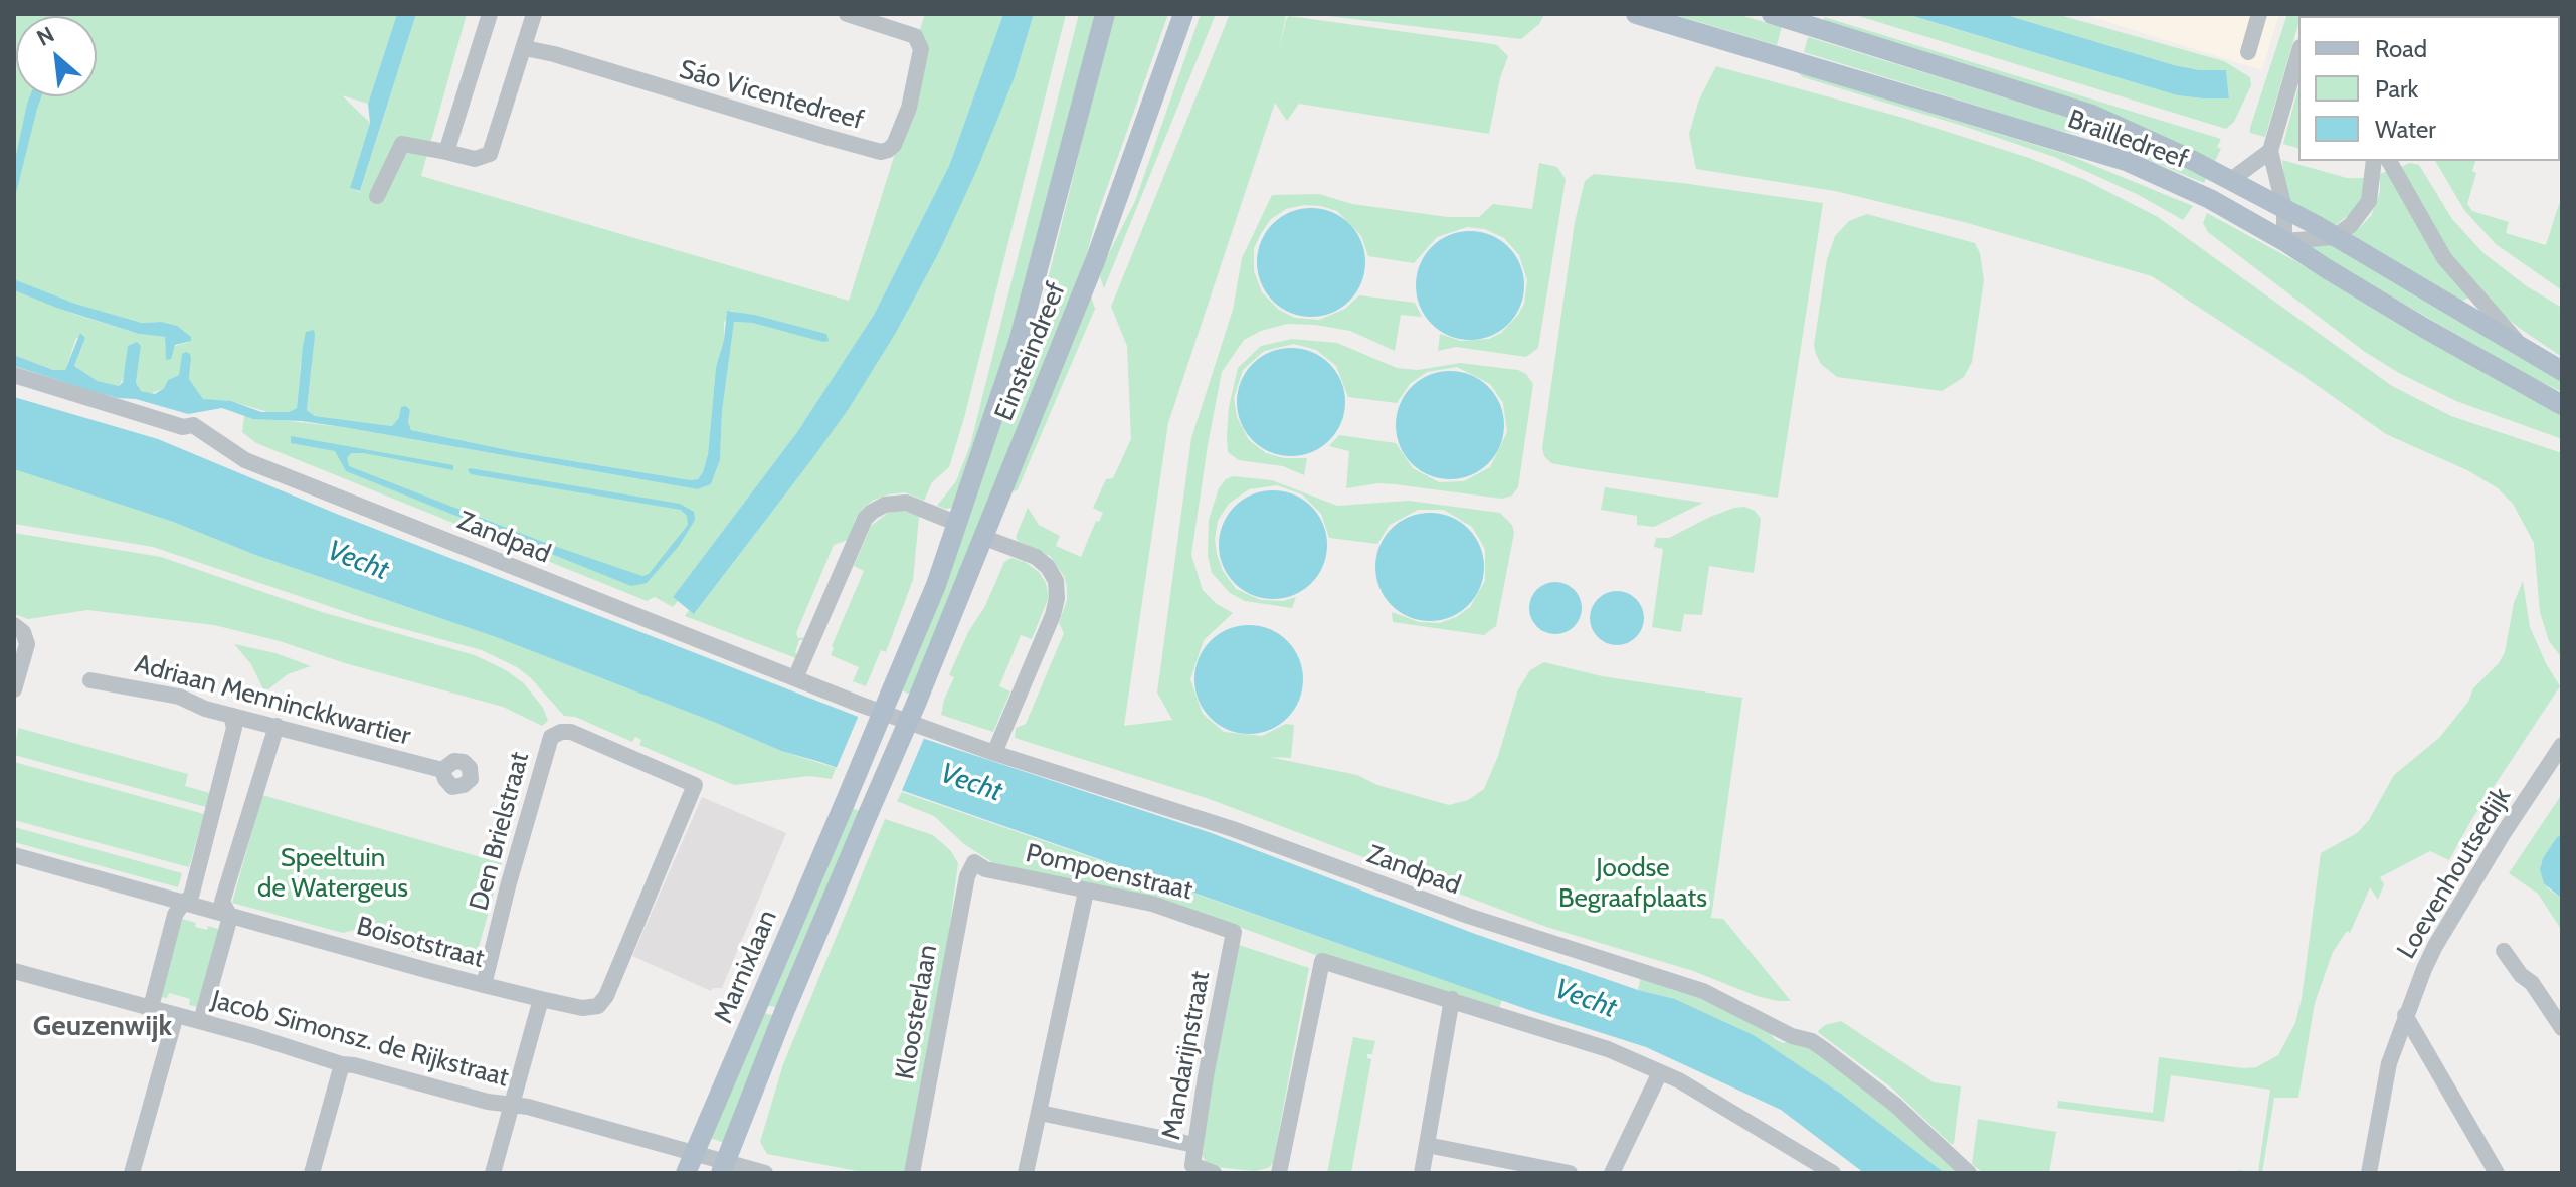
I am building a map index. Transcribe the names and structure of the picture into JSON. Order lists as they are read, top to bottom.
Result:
{
  "streets": {
    "main road": ["Brailledreef", "Einsteindreef", "Marnixlaan"],
    "street": [
      "Sáo Vicentedreef",
      "Zandpad",
      "Adriaan Menninckkwartier",
      "Den Brielstraat",
      "Pompoenstraat",
      "Loevenhoutsedijk",
      "Boisotstraat",
      "Kloosterlaan",
      "Jacob Simonsz. de Rijkstraat",
      "Mandarijnstraat"
    ]
  },
  "crossings": [
    ["Einsteindreef", "Marnixlaan"],
    ["Den Brielstraat", "Boisotstraat"],
    ["Pompoenstraat", "Kloosterlaan"],
    ["Pompoenstraat", "Mandarijnstraat"],
    ["Marnixlaan", "Jacob Simonsz. de Rijkstraat"]
  ],
  "districts": ["Geuzenwijk"],
  "water": ["Vecht"],
  "parks": ["Speeltuin de Watergeus", "Joodse Begraafplaats"],
  "legend": ["Road", "Park", "Water"],
  "north": "top left"
}
